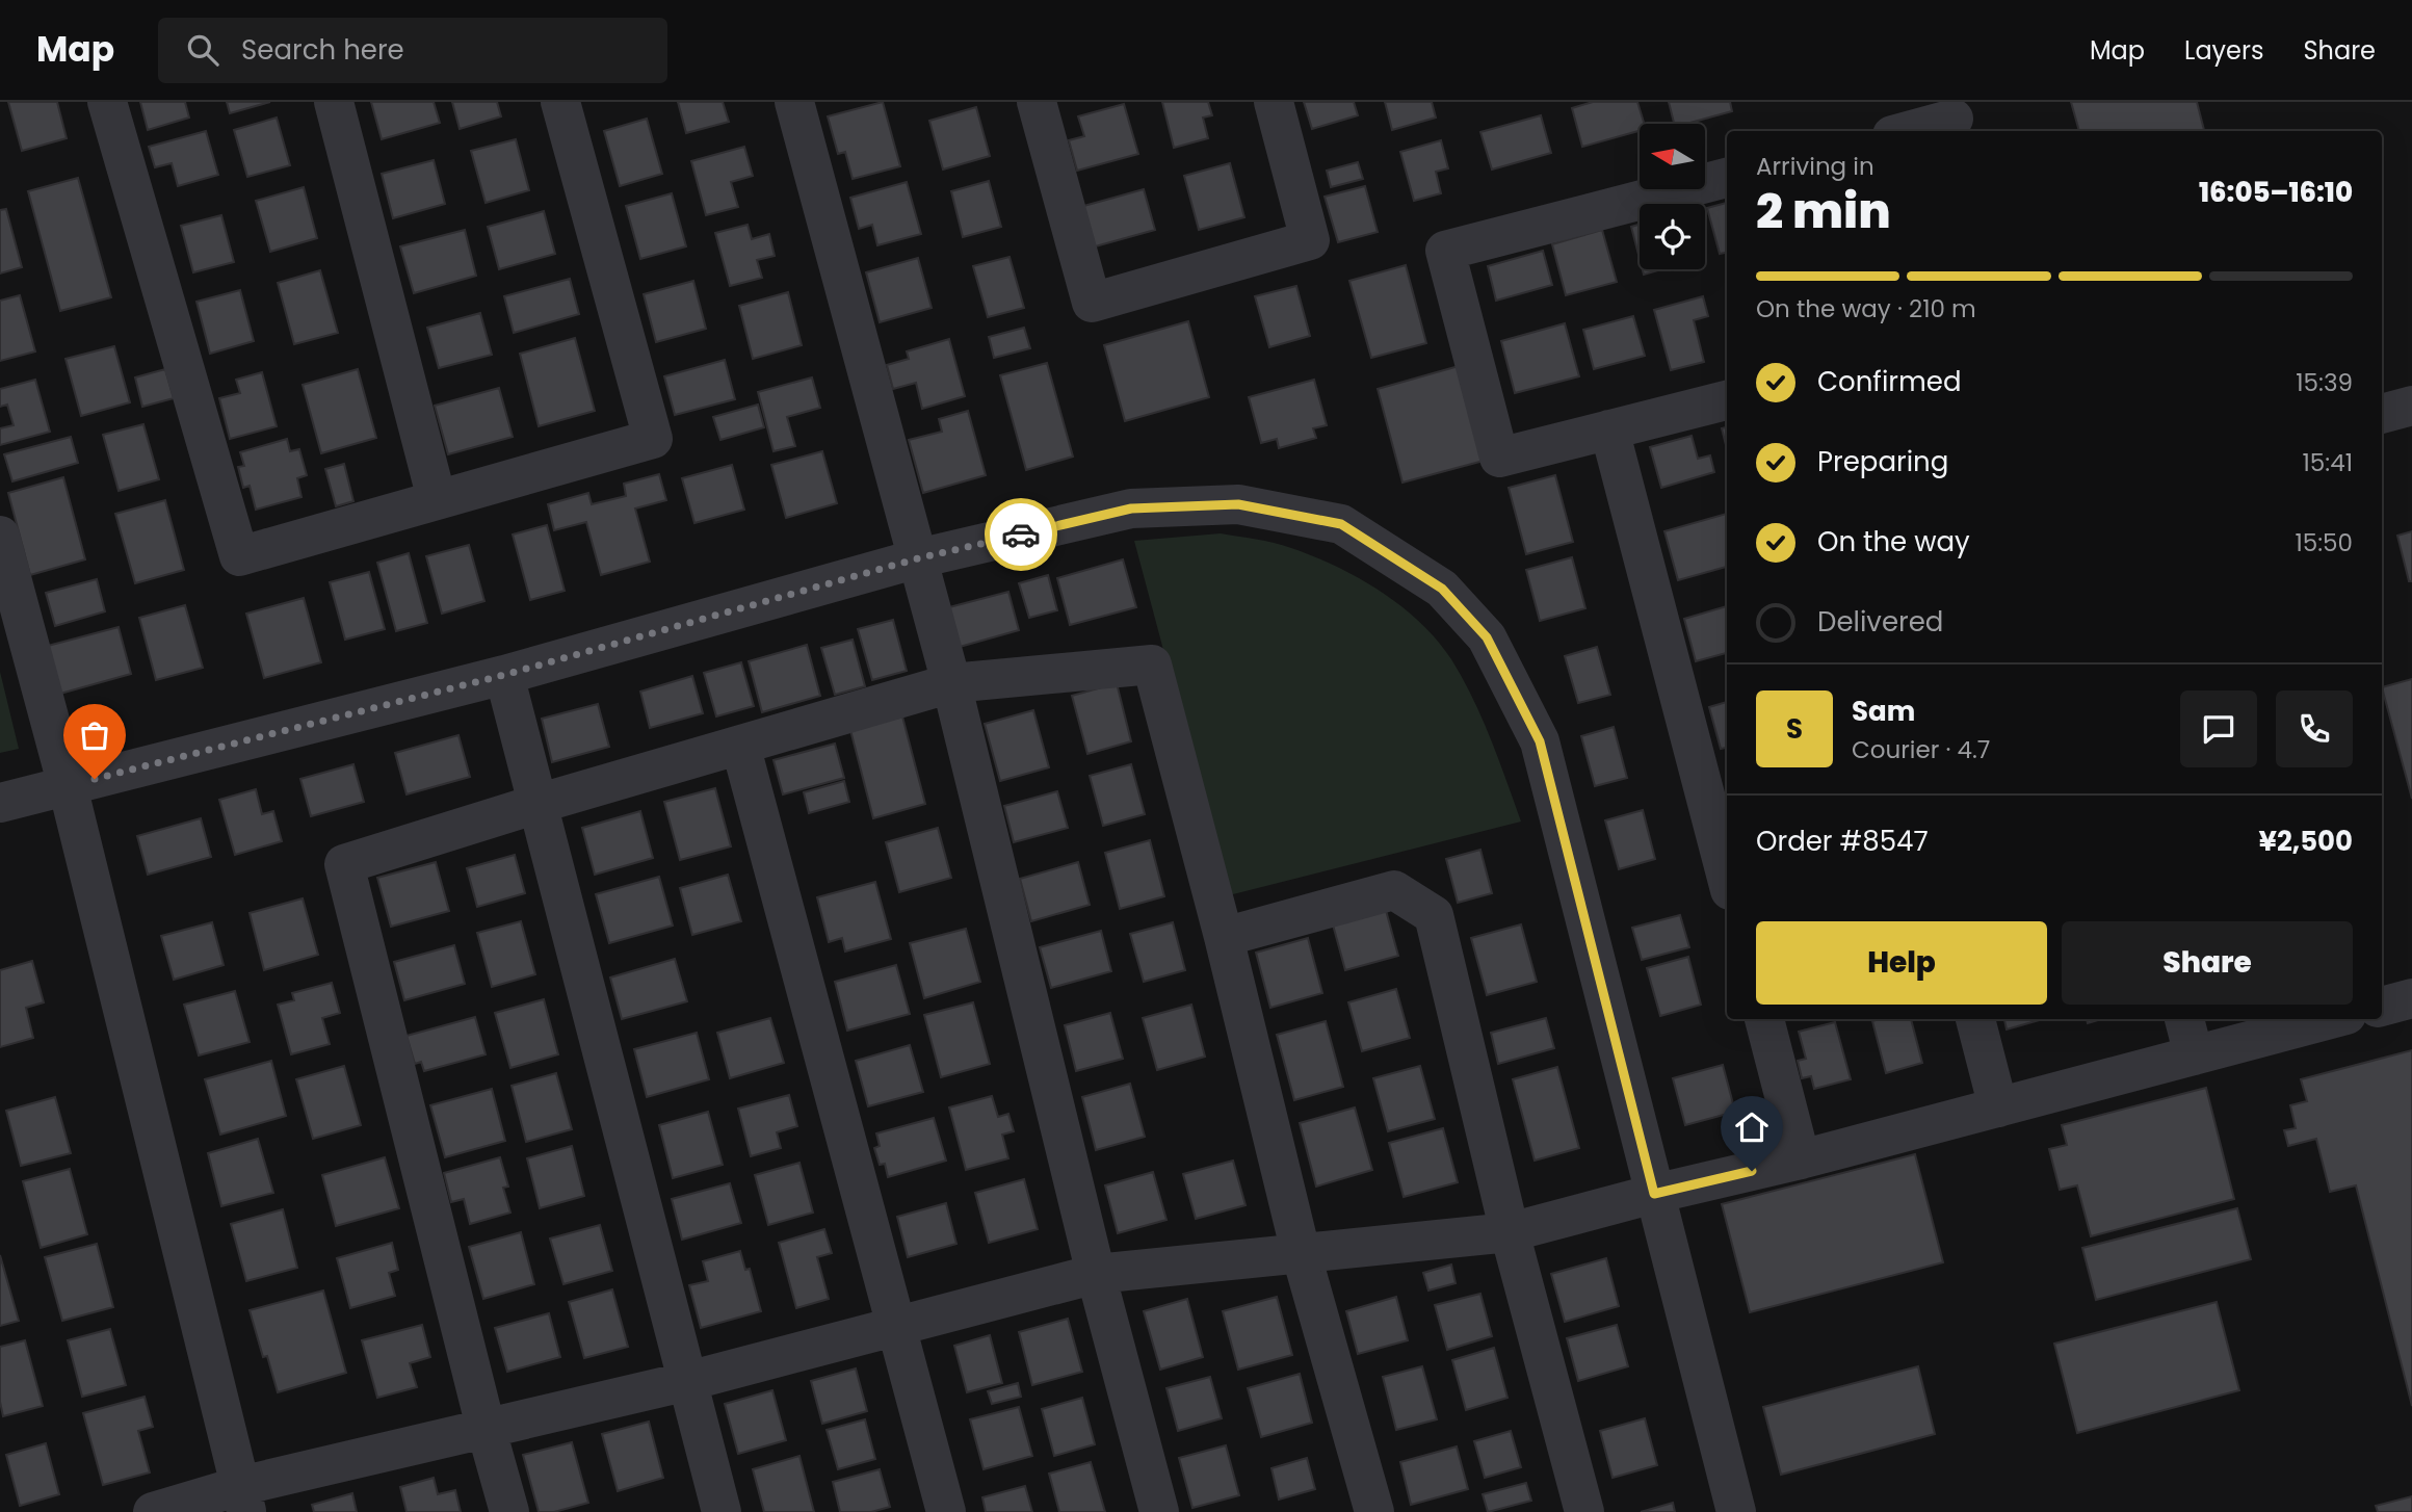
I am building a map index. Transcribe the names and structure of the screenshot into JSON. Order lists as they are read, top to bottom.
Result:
{
  "north": "left",
  "page": {
    "header": "Map",
    "search": "Search here",
    "nav": ["Map", "Layers", "Share"],
    "heading": ["2 min", "Arriving in", "16:05–16:10"],
    "panel": [
      "Sam",
      "Courier · 4.7",
      "Order #8547",
      "¥2,500"
    ],
    "bar": "On the way · 210 m",
    "list": [
      ["Confirmed", "15:39"],
      ["Preparing", "15:41"],
      ["On the way", "15:50"],
      "Delivered"
    ],
    "round": "S",
    "buttons": ["Help", "Share"]
  }
}
